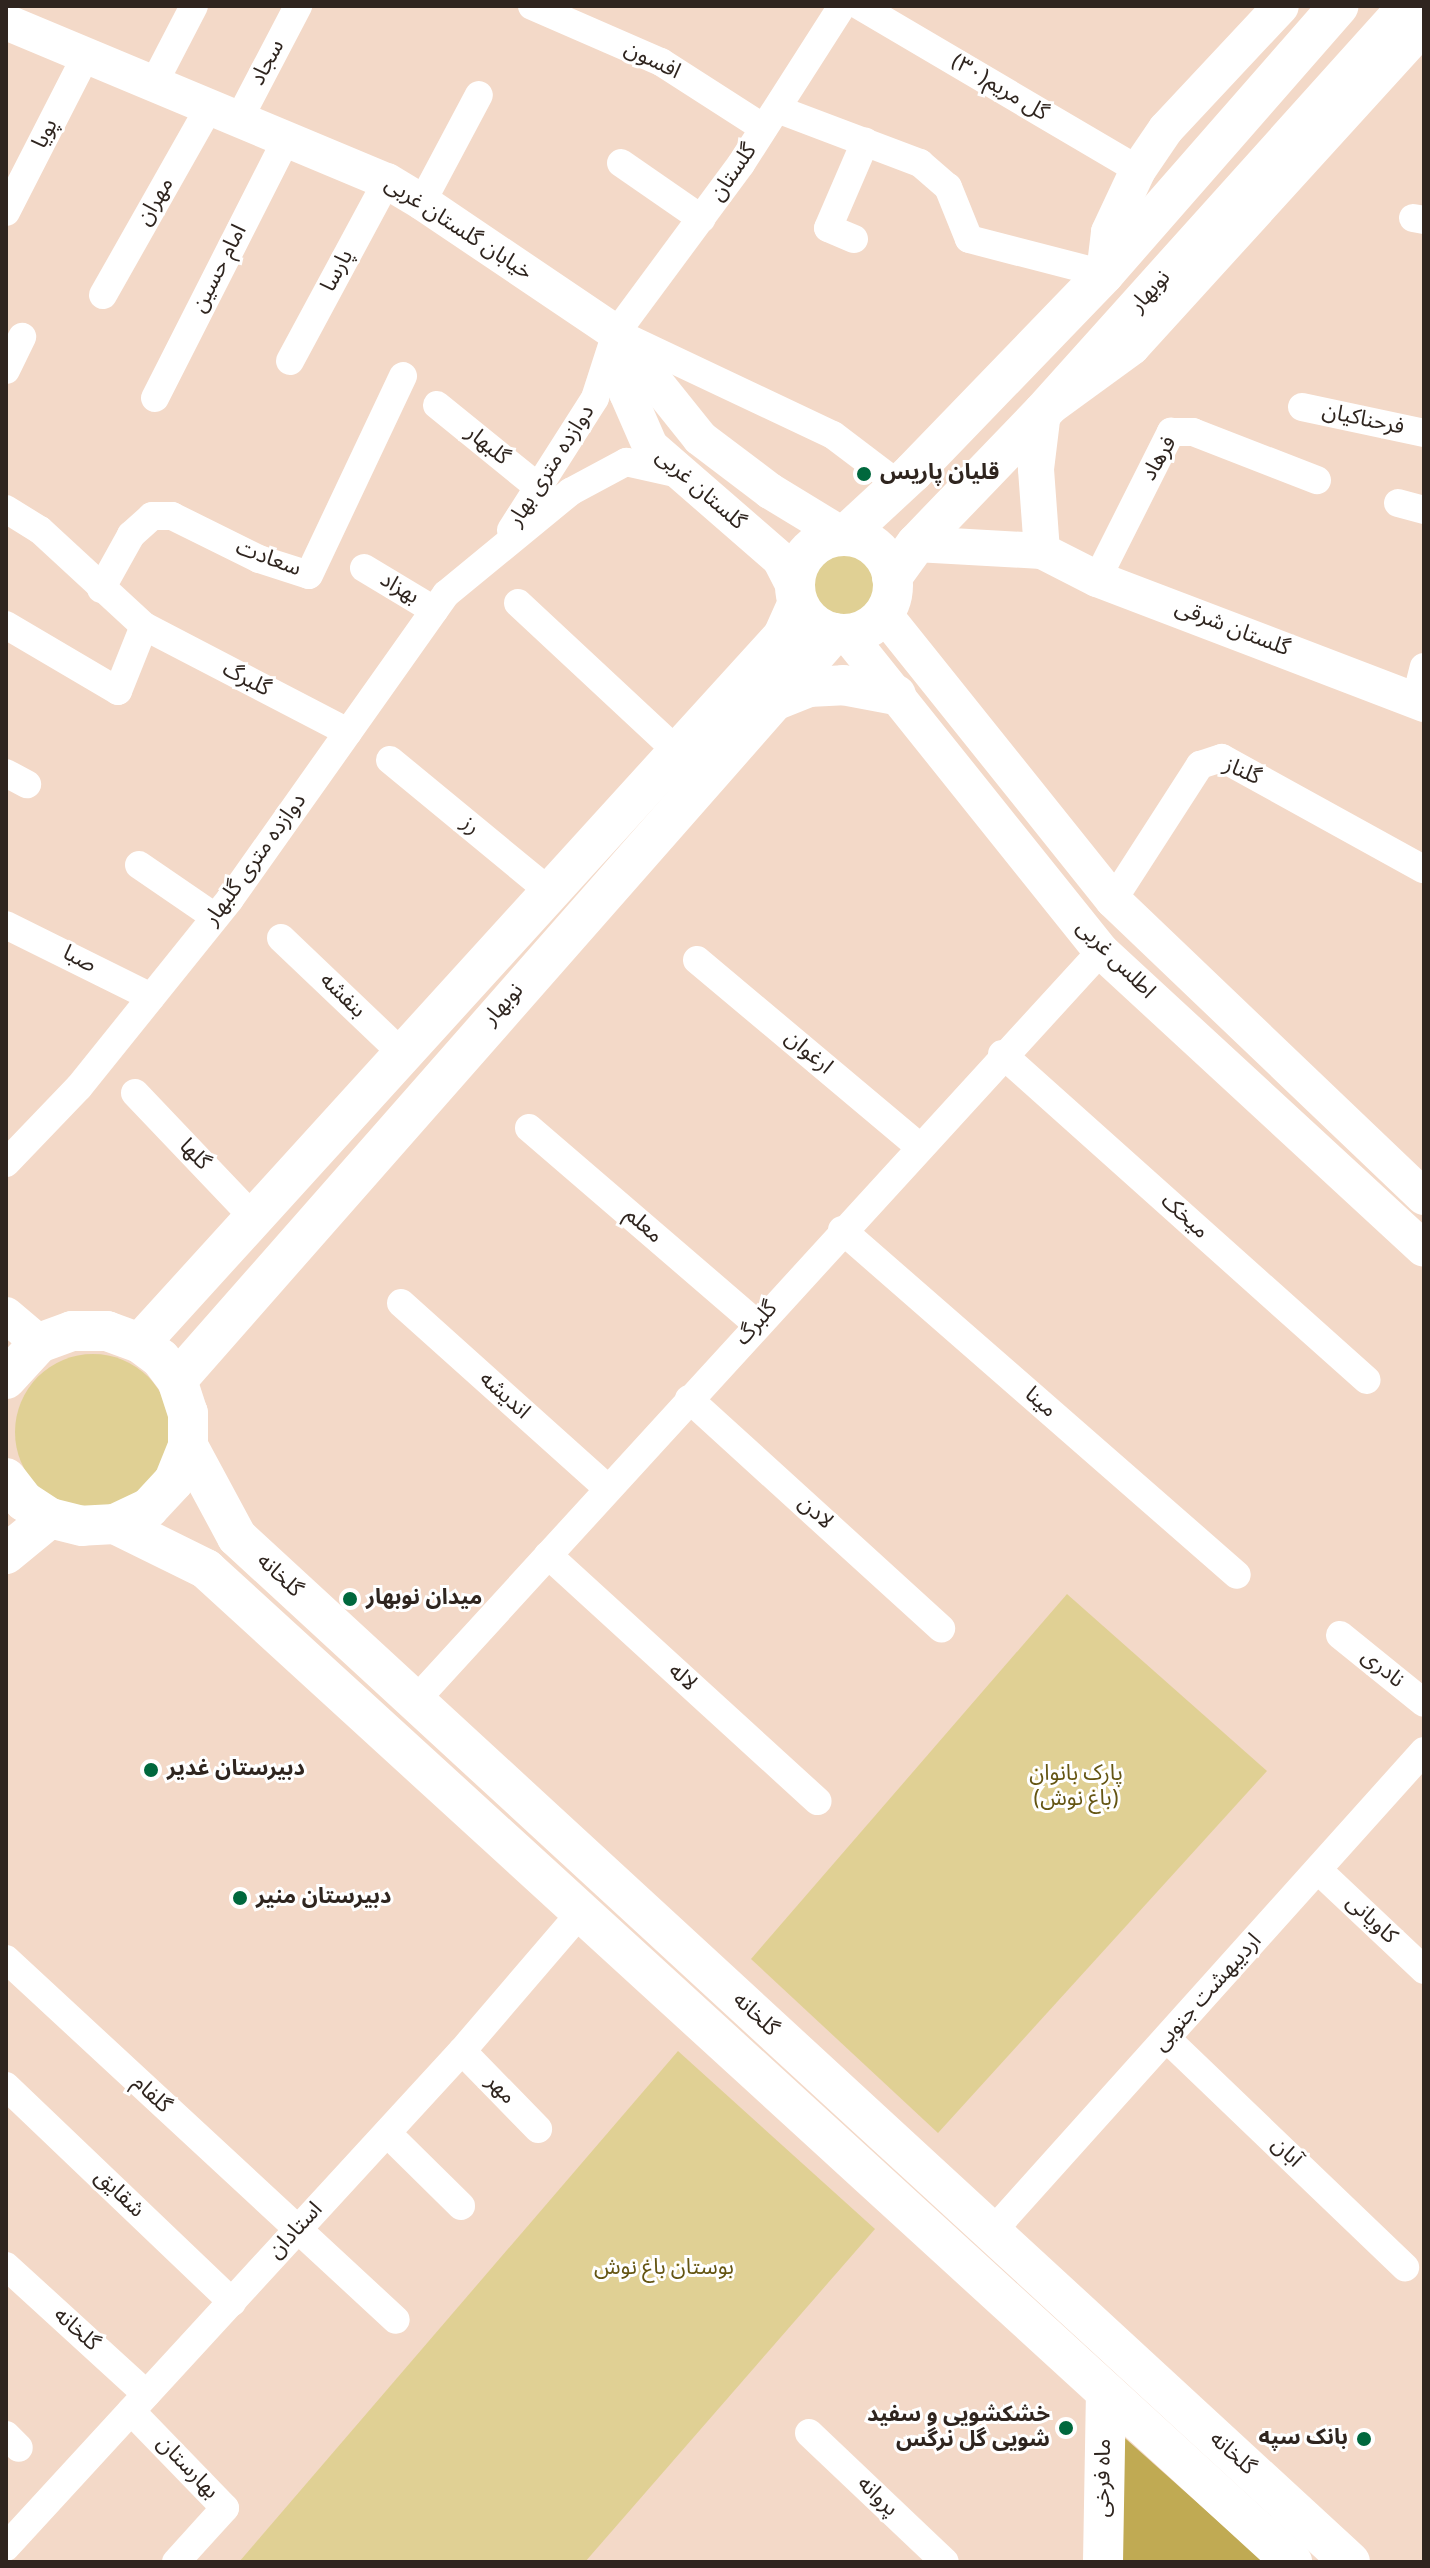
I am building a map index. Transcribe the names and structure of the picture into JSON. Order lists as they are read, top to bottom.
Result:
{
  "streets": {
    "main road": ["نوبهار", "گلخانه", "ماه فرخی"],
    "street": [
      "افسون",
      "سجاد",
      "گل مریم(۳۰)",
      "پویا",
      "گلستان",
      "مهران",
      "خیابان گلستان غربی",
      "امام حسین",
      "پارسا",
      "فرحناکیان",
      "گلبهار",
      "فرهاد",
      "دوازده متری بهار",
      "گلستان غربی",
      "سعادت",
      "بهزاد",
      "گلستان شرقی",
      "گلبرگ",
      "گلناز",
      "رز",
      "دوازده متری گلبهار",
      "صبا",
      "اطلس غربی",
      "بنفشه",
      "ارغوان",
      "گلها",
      "میخک",
      "معلم",
      "اندیشه",
      "مینا",
      "لادن",
      "نادری",
      "لاله",
      "کاویانی",
      "اردیبهشت جنوبی",
      "مهر",
      "گلفام",
      "آبان",
      "شقایق",
      "استادان",
      "بهارستان",
      "پروانه"
    ]
  },
  "crossings": [
    ["افسون", "گلستان"],
    ["سجاد", "مهران"],
    ["سجاد", "خیابان گلستان غربی"],
    ["پویا", "خیابان گلستان غربی"],
    ["گلستان", "خیابان گلستان غربی"],
    ["گلستان", "دوازده متری بهار"],
    ["گلستان", "گلستان غربی"],
    ["مهران", "خیابان گلستان غربی"],
    ["خیابان گلستان غربی", "امام حسین"],
    ["خیابان گلستان غربی", "پارسا"],
    ["خیابان گلستان غربی", "نوبهار"],
    ["خیابان گلستان غربی", "دوازده متری بهار"],
    ["خیابان گلستان غربی", "گلستان غربی"],
    ["خیابان گلستان غربی", "اطلس غربی"],
    ["نوبهار", "گلستان غربی"],
    ["نوبهار", "گلستان شرقی"],
    ["نوبهار", "رز"],
    ["نوبهار", "اطلس غربی"],
    ["نوبهار", "بنفشه"],
    ["نوبهار", "گلها"],
    ["گلبهار", "دوازده متری بهار"],
    ["فرهاد", "گلستان شرقی"],
    ["دوازده متری بهار", "گلستان غربی"],
    ["دوازده متری بهار", "دوازده متری گلبهار"],
    ["گلستان غربی", "دوازده متری گلبهار"],
    ["گلستان غربی", "اطلس غربی"],
    ["سعادت", "گلبرگ"],
    ["بهزاد", "دوازده متری گلبهار"],
    ["گلبرگ", "دوازده متری گلبهار"],
    ["گلبرگ", "اطلس غربی"],
    ["گلبرگ", "ارغوان"],
    ["گلبرگ", "میخک"],
    ["گلبرگ", "معلم"],
    ["گلبرگ", "اندیشه"],
    ["گلبرگ", "مینا"],
    ["گلبرگ", "لادن"],
    ["گلبرگ", "گلخانه"],
    ["گلبرگ", "لاله"],
    ["گلناز", "اطلس غربی"],
    ["دوازده متری گلبهار", "صبا"],
    ["گلخانه", "اردیبهشت جنوبی"],
    ["گلخانه", "استادان"],
    ["گلخانه", "بهارستان"],
    ["گلخانه", "ماه فرخی"],
    ["کاویانی", "اردیبهشت جنوبی"],
    ["اردیبهشت جنوبی", "آبان"],
    ["مهر", "استادان"],
    ["گلفام", "استادان"],
    ["شقایق", "استادان"],
    ["استادان", "بهارستان"]
  ],
  "parks": ["پارک بانوان (باغ نوش)", "بوستان باغ نوش"],
  "places": [
    "قلیان پاریس",
    "میدان نوبهار",
    "دبیرستان غدیر",
    "دبیرستان منیر",
    "خشکشویی و سفید شویی گل نرگس",
    "بانک سپه"
  ]
}
